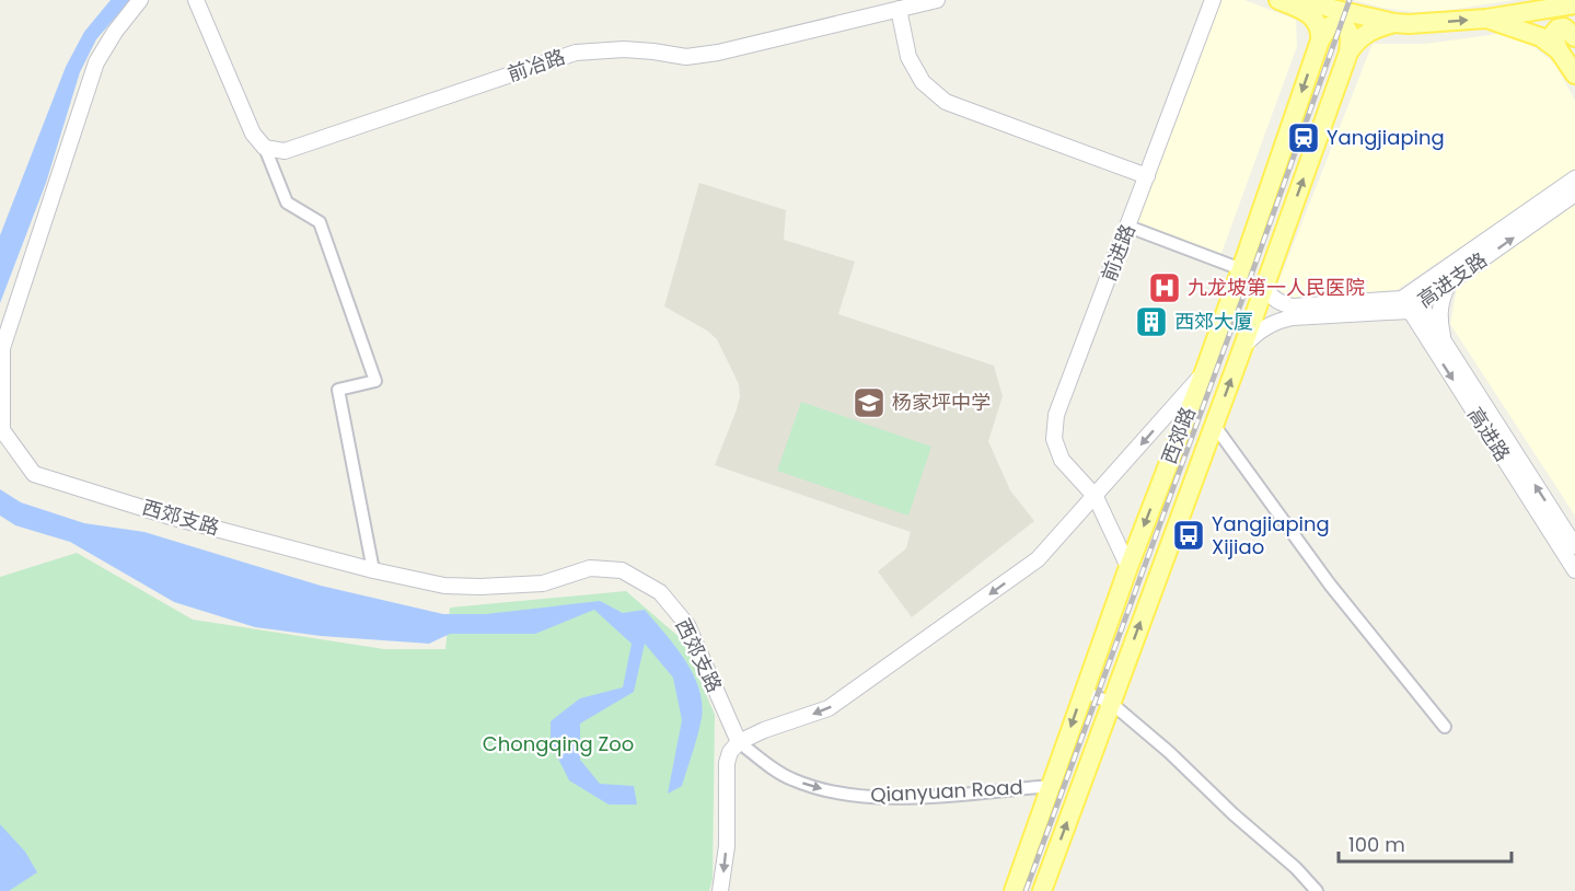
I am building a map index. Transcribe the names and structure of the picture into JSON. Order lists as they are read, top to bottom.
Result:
{
  "streets": {
    "main road": ["西郊路"],
    "street": [
      "前冶路",
      "前进路",
      "高进支路",
      "高进路",
      "西郊支路",
      "Qianyuan Road"
    ]
  },
  "crossings": [
    ["前进路", "西郊路"],
    ["高进支路", "高进路"],
    ["高进支路", "西郊路"],
    ["西郊路", "Qianyuan Road"],
    ["西郊支路", "Qianyuan Road"]
  ],
  "one_way": ["Qianyuan Road"],
  "parks": ["Chongqing Zoo"],
  "places": {
    "station": ["Yangjiaping"],
    "hospital": ["九龙坡第一人民医院"],
    "building": ["西郊大厦"],
    "school or university": ["杨家坪中学"],
    "bus stop": ["Yangjiaping Xijiao"]
  },
  "scale_bar": "100 m"
}
